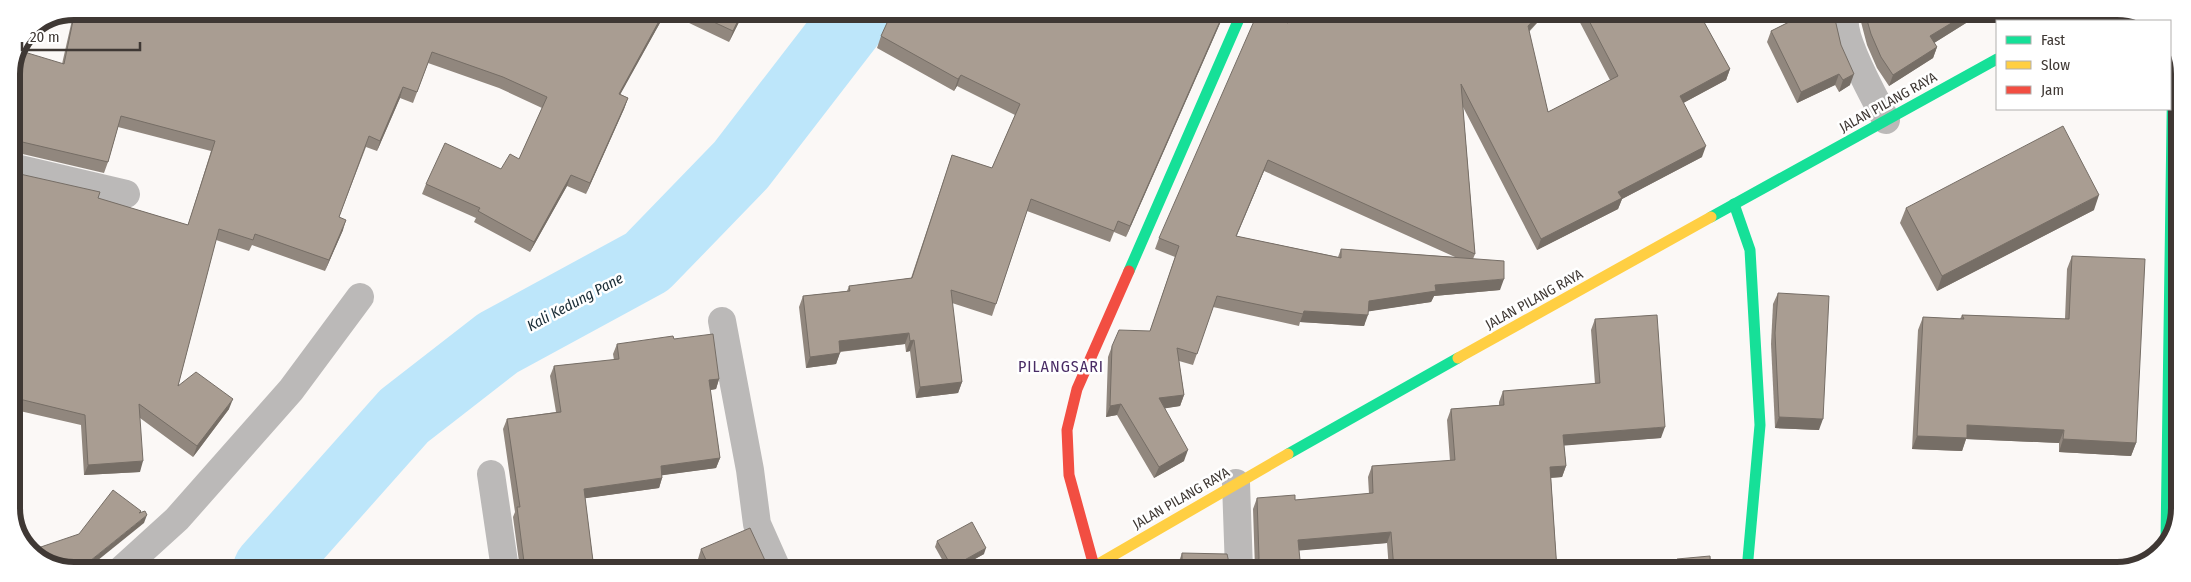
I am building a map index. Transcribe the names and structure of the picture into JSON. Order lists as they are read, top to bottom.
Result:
{
  "streets": {
    "main road": ["JALAN PILANG RAYA"]
  },
  "districts": ["PILANGSARI"],
  "water": ["Kali Kedung Pane"],
  "legend": ["Fast", "Slow", "Jam"],
  "scale_bar": "20 m"
}
